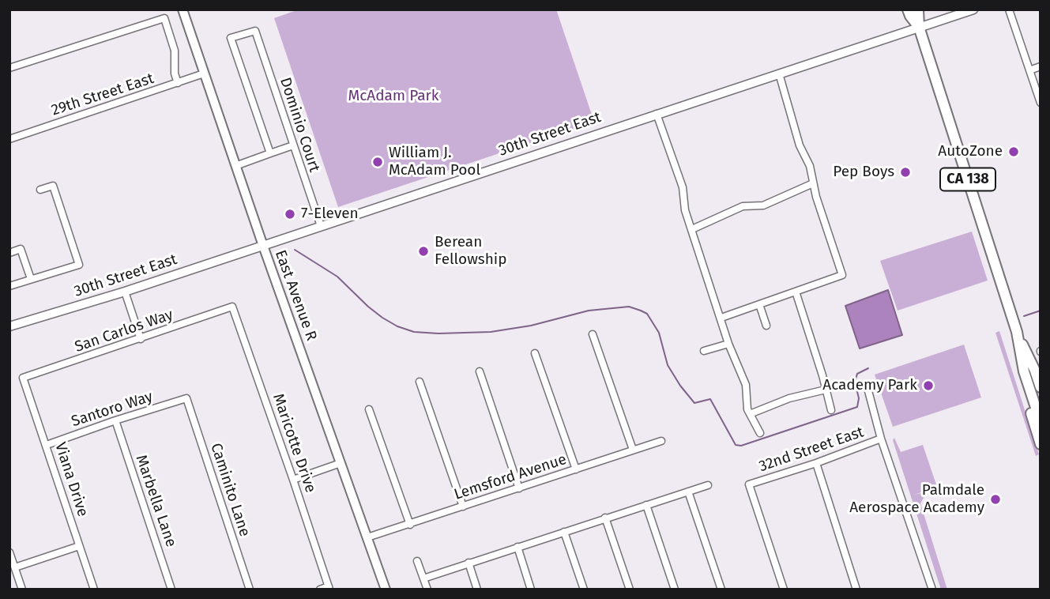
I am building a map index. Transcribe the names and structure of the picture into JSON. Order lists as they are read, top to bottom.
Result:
{
  "streets": {
    "highway": ["CA 138"],
    "main road": ["East Avenue R"],
    "street": [
      "29th Street East",
      "Dominio Court",
      "30th Street East",
      "San Carlos Way",
      "Santoro Way",
      "Maricotte Drive",
      "32nd Street East",
      "Lemsford Avenue",
      "Viana Drive",
      "Caminito Lane",
      "Marbella Lane"
    ]
  },
  "crossings": [
    ["29th Street East", "East Avenue R"],
    ["Dominio Court", "30th Street East"],
    ["30th Street East", "CA 138"],
    ["30th Street East", "East Avenue R"],
    ["East Avenue R", "Lemsford Avenue"],
    ["San Carlos Way", "Maricotte Drive"],
    ["San Carlos Way", "Viana Drive"],
    ["Santoro Way", "Viana Drive"],
    ["Santoro Way", "Caminito Lane"],
    ["Santoro Way", "Marbella Lane"]
  ],
  "parks": ["McAdam Park"],
  "places": [
    "AutoZone",
    "William J. McAdam Pool",
    "Pep Boys",
    "7-Eleven",
    "Berean Fellowship",
    "Academy Park",
    "Palmdale Aerospace Academy"
  ]
}
